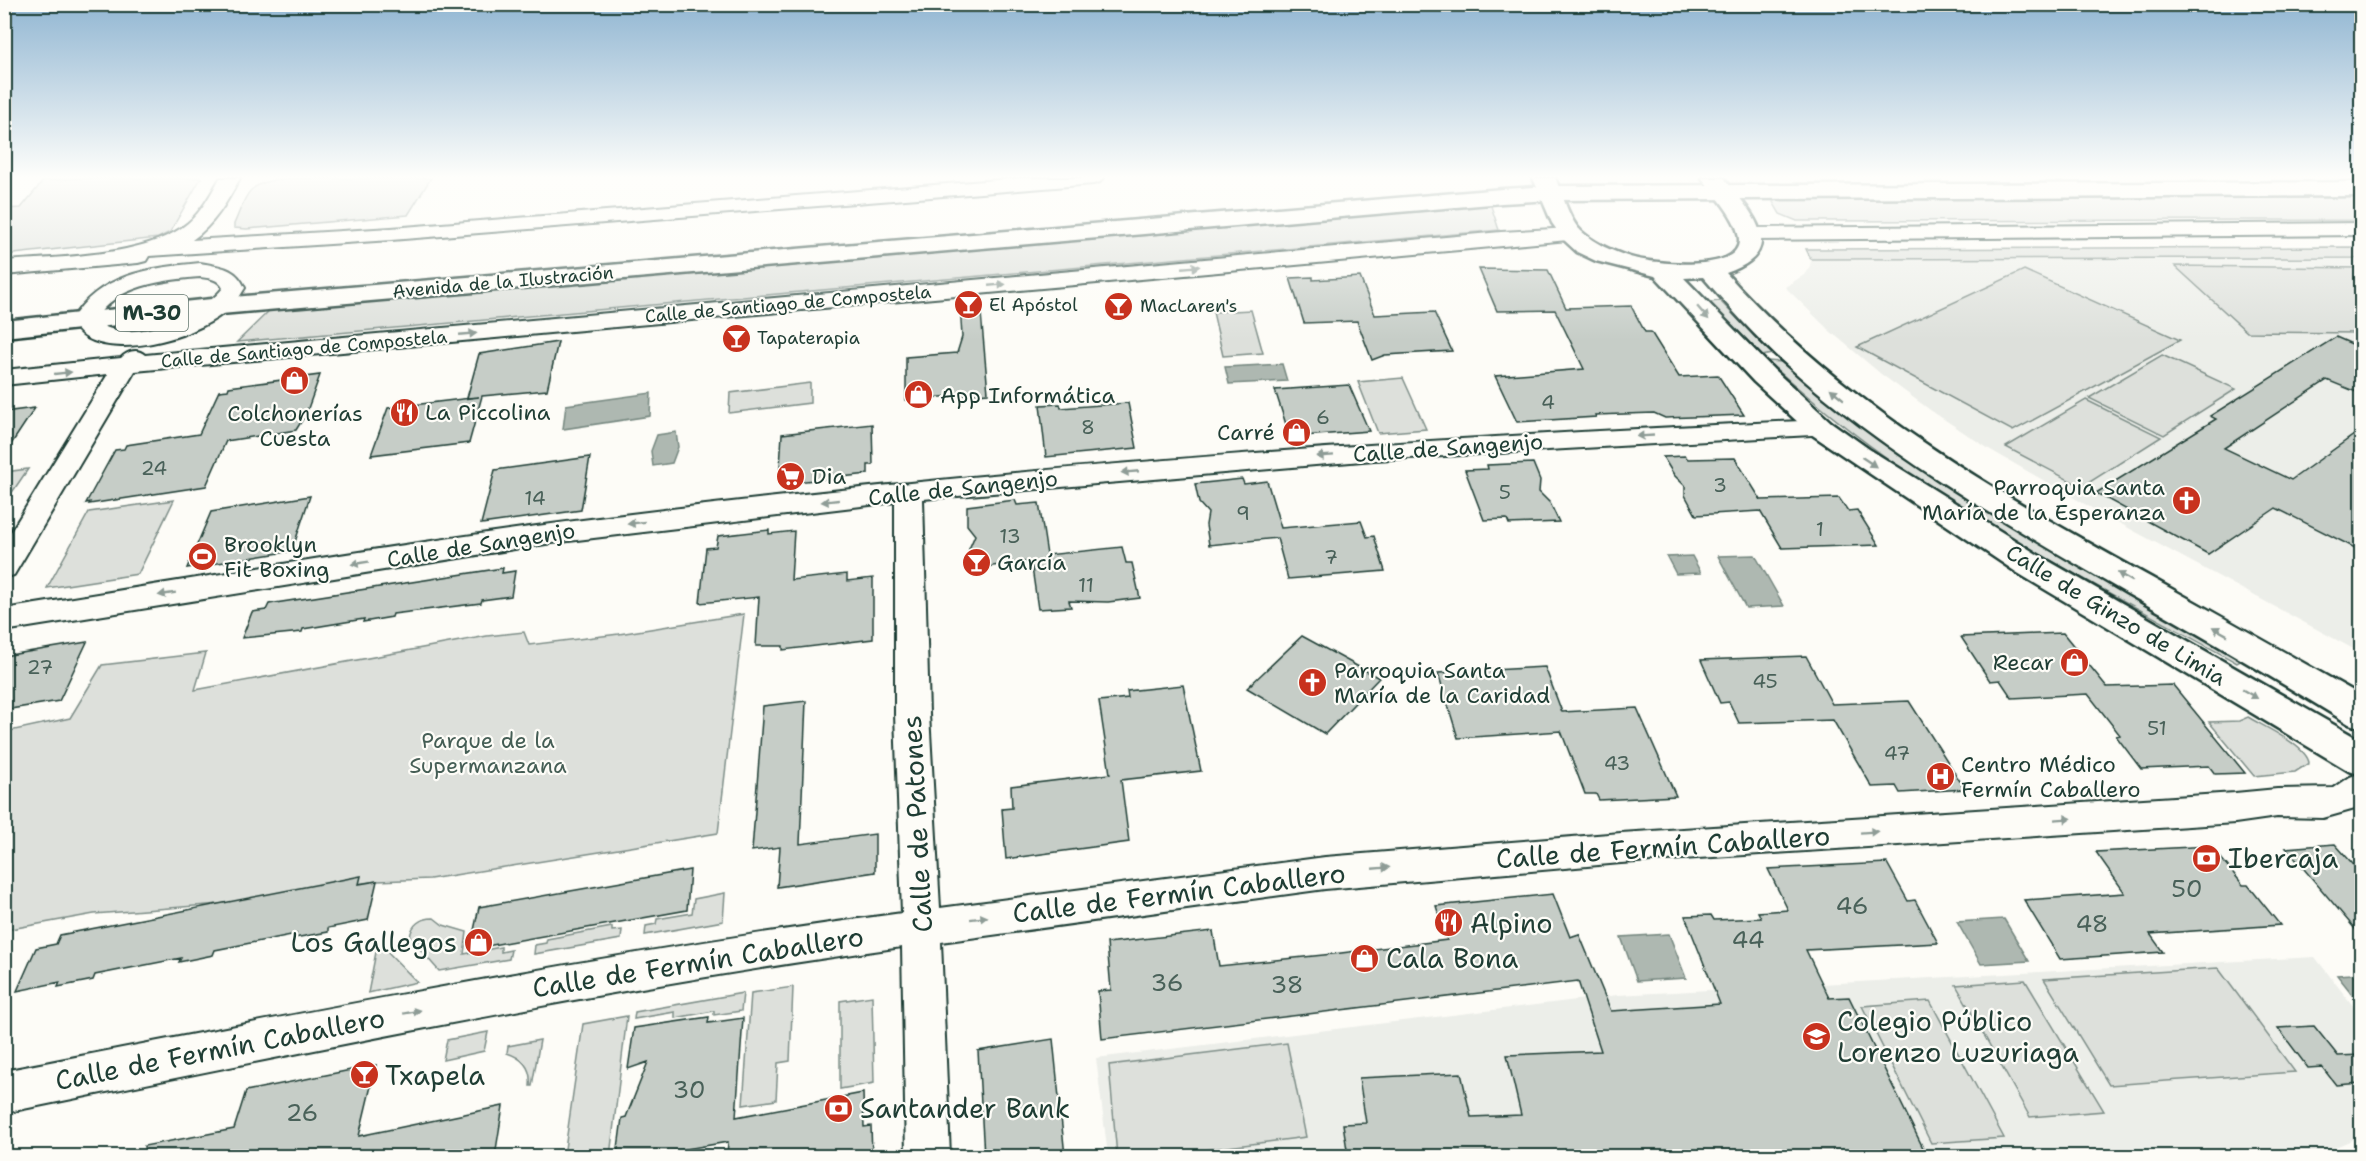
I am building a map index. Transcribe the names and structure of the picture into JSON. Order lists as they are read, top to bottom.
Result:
{
  "streets": {
    "main road": ["Avenida de la Ilustración", "M-30", "Calle de Ginzo de Limia"],
    "street": [
      "Calle de Santiago de Compostela",
      "Calle de Sangenjo",
      "Calle de Patones",
      "Calle de Fermín Caballero"
    ]
  },
  "crossings": [
    ["Avenida de la Ilustración", "M-30"],
    ["Calle de Sangenjo", "Calle de Ginzo de Limia"],
    ["Calle de Sangenjo", "Calle de Patones"],
    ["Calle de Patones", "Calle de Fermín Caballero"]
  ],
  "one_way": ["Calle de Sangenjo", "Calle de Fermín Caballero"],
  "parks": ["Parque de la Supermanzana"],
  "places": {
    "bar": [
      "El Apóstol",
      "MacLaren's",
      "Tapaterapia",
      "García",
      "Txapela"
    ],
    "shop": [
      "Colchonerías Cuesta",
      "App Informática",
      "Carré",
      "Recar",
      "Los Gallegos",
      "Cala Bona"
    ],
    "restaurant": ["La Piccolina", "Alpino"],
    "supermarket": ["Dia"],
    "church": ["Parroquia Santa María de la Esperanza", "Parroquia Santa María de la Caridad"],
    "sports": ["Brooklyn Fit Boxing"],
    "hospital": ["Centro Médico Fermín Caballero"],
    "bank": ["Ibercaja", "Santander Bank"],
    "school or university": ["Colegio Público Lorenzo Luzuriaga"]
  },
  "house_numbers": [
    "4",
    "6",
    "8",
    "24",
    "3",
    "5",
    "14",
    "9",
    "1",
    "13",
    "7",
    "11",
    "27",
    "45",
    "51",
    "47",
    "43",
    "50",
    "46",
    "48",
    "44",
    "36",
    "38",
    "30",
    "26"
  ]
}
